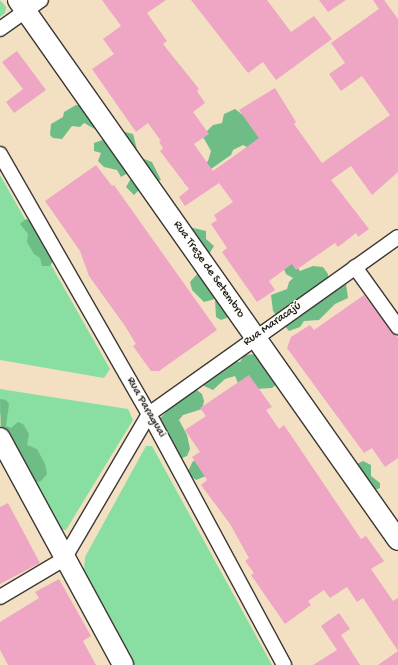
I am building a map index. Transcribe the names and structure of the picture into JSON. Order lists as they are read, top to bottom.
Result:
{
  "streets": {
    "main road": ["Rua Treze de Setembro"],
    "street": ["Rua Maracajú", "Rua Paraguai"]
  },
  "crossings": [
    ["Rua Treze de Setembro", "Rua Maracajú"],
    ["Rua Maracajú", "Rua Paraguai"]
  ]
}
